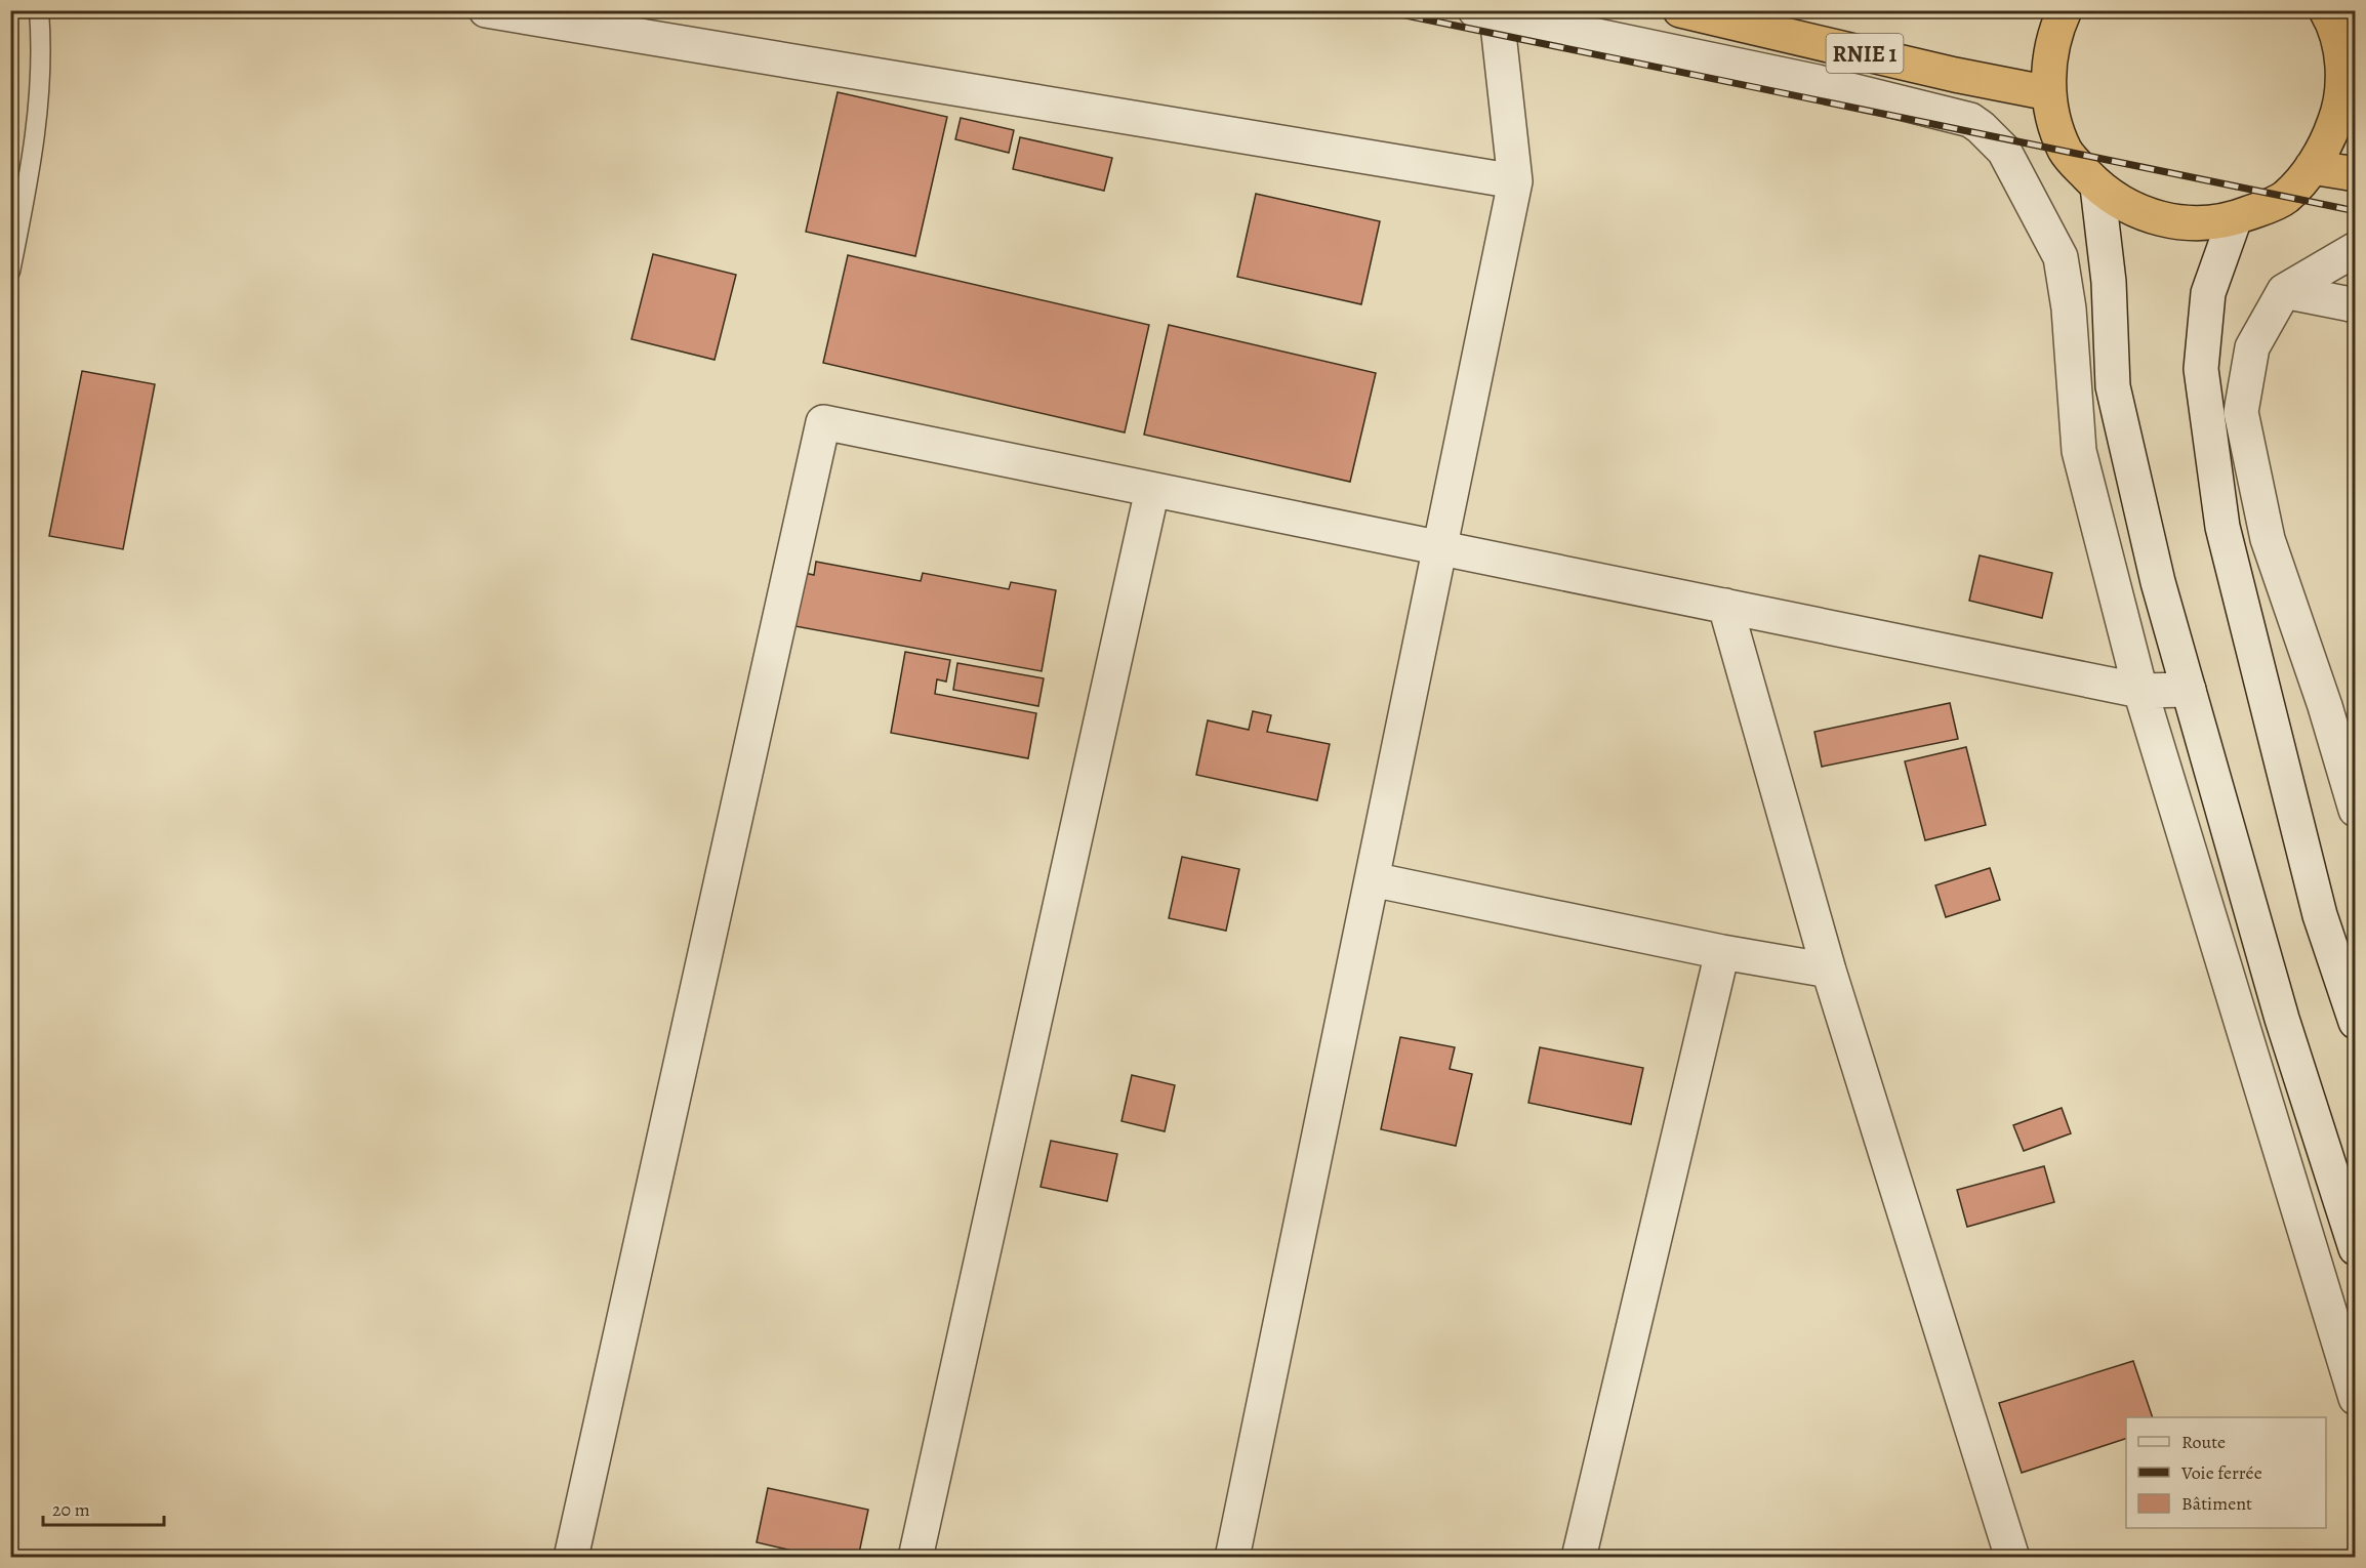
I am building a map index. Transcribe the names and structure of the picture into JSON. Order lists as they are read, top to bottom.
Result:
{
  "streets": {
    "highway": ["RNIE 1"]
  },
  "legend": ["Route", "Voie ferrée", "Bâtiment"],
  "scale_bar": "20 m"
}
